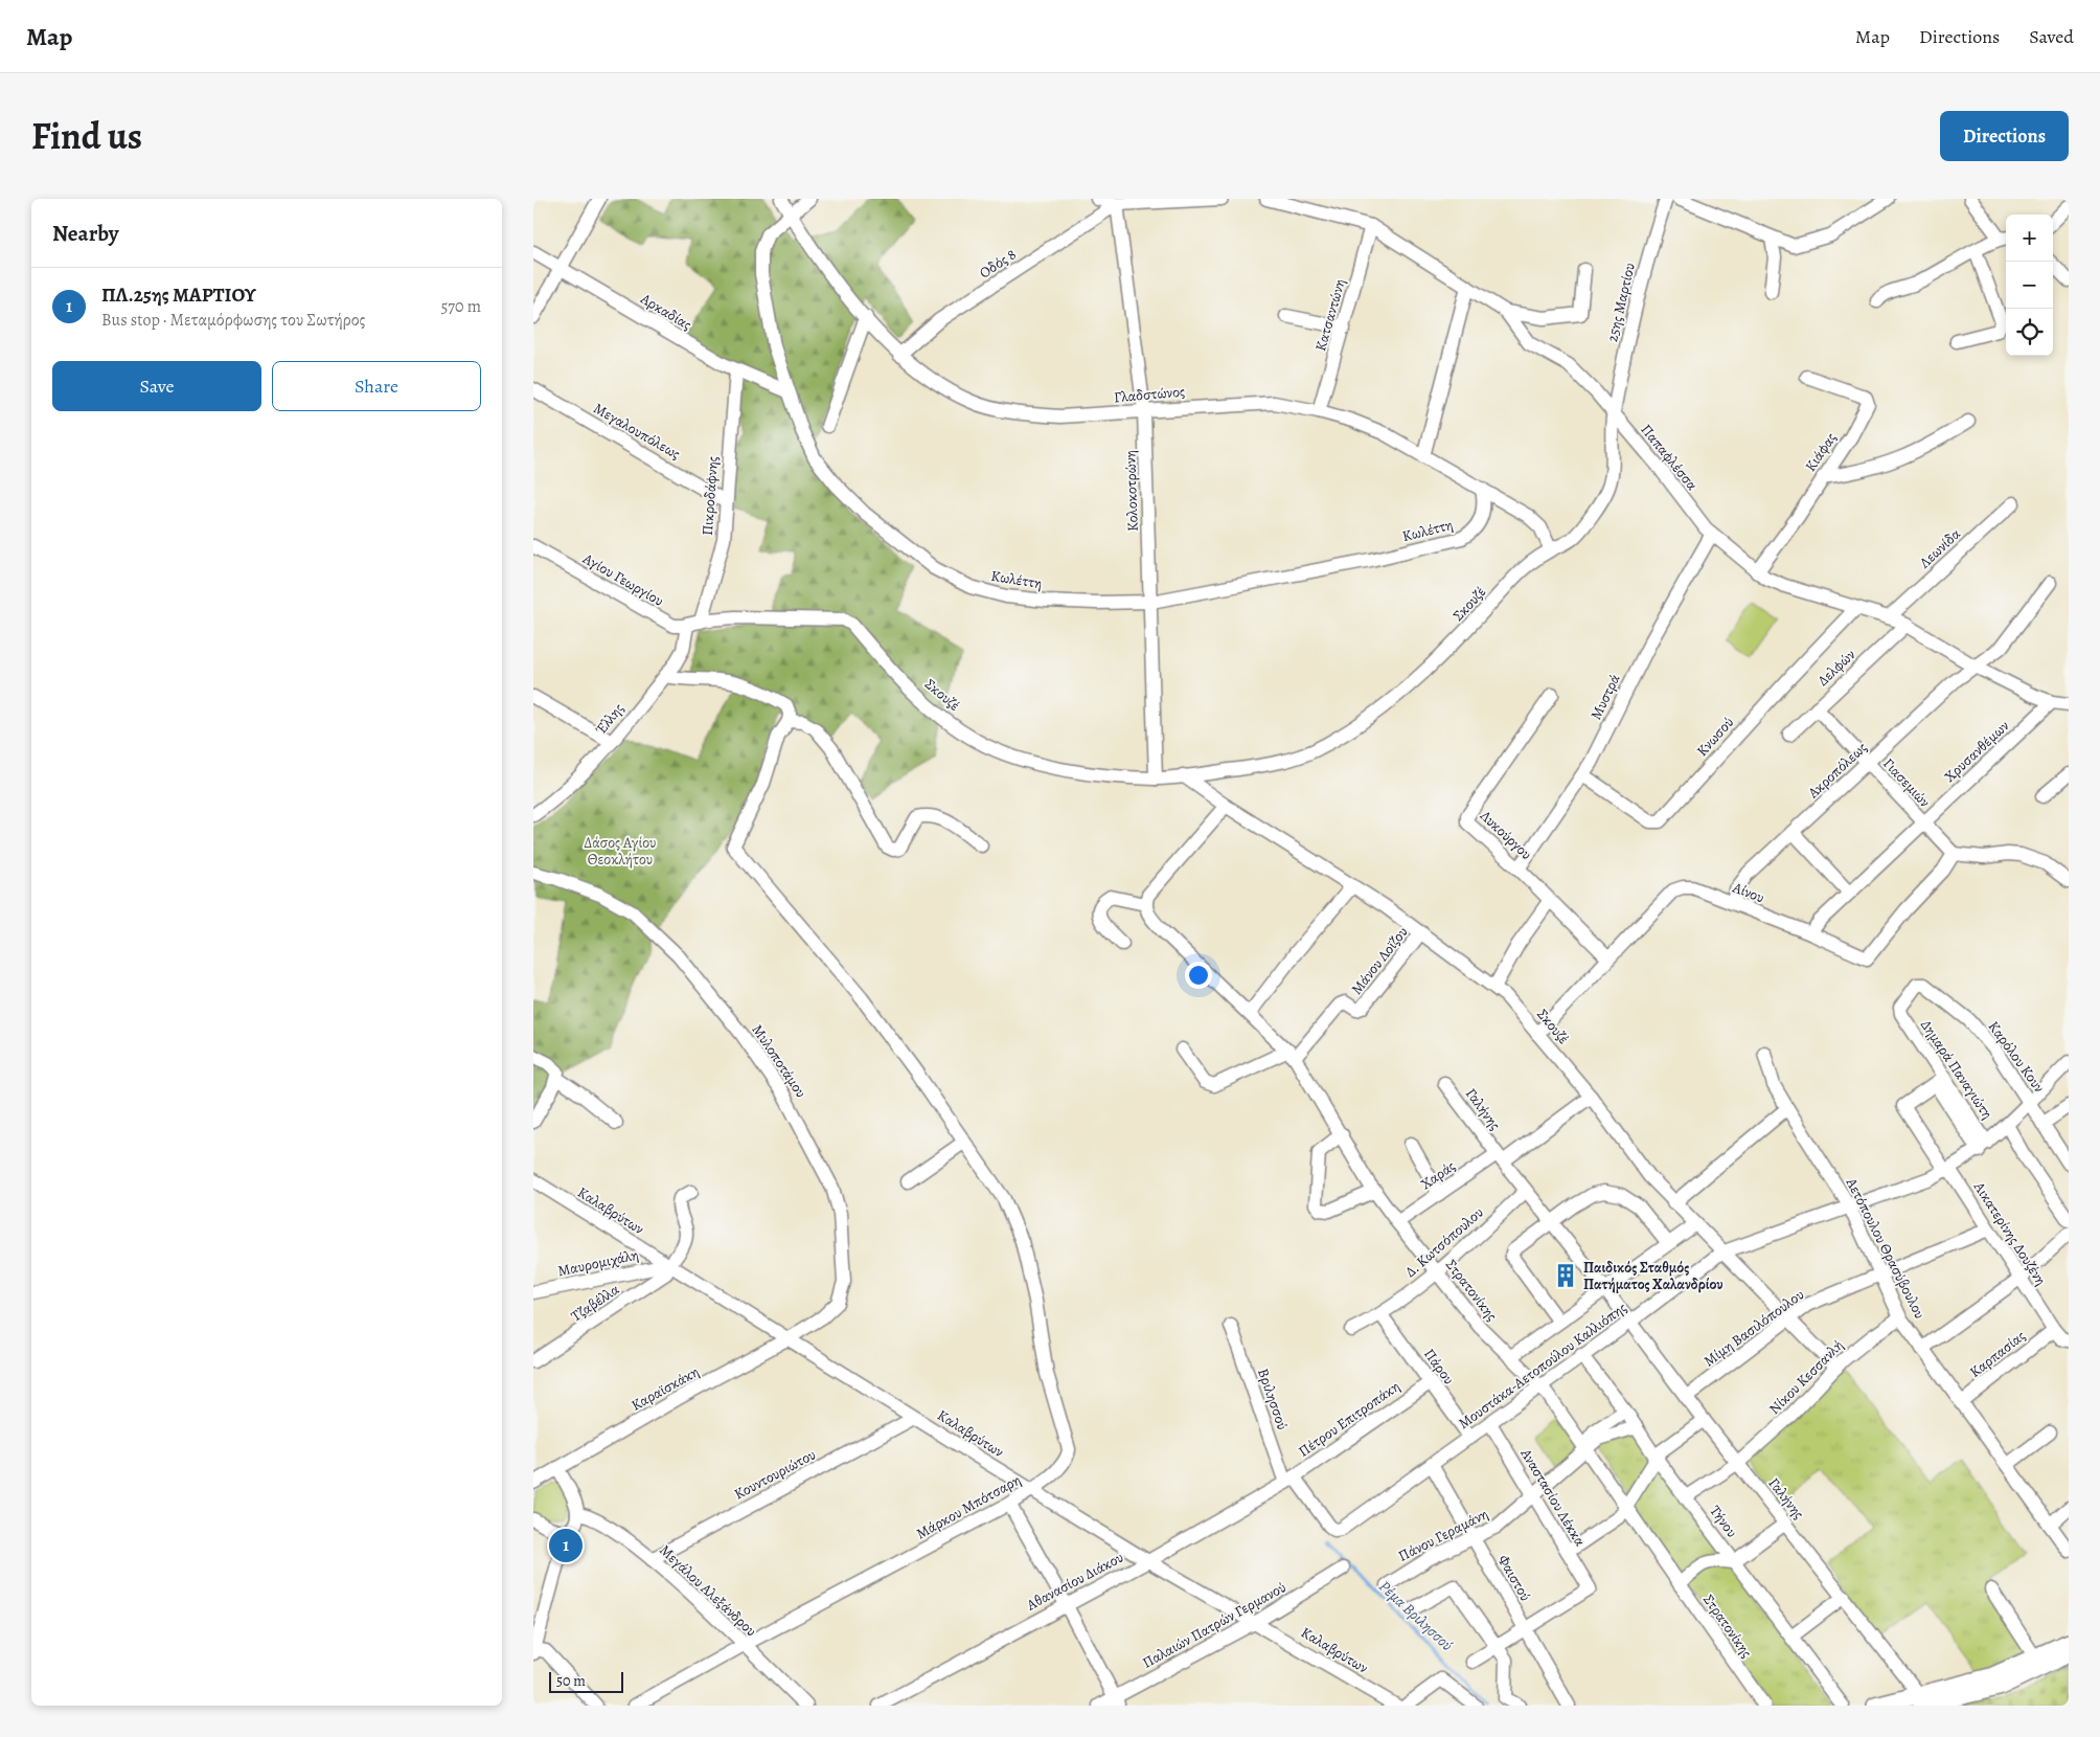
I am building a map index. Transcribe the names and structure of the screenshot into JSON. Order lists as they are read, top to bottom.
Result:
{
  "streets": {
    "street": [
      "Οδός 8",
      "25ης Μαρτίου",
      "Αρκαδίας",
      "Κατσαντώνη",
      "Γλαδστώνος",
      "Μεγαλουπόλεως",
      "Κιάφας",
      "Παπαφλέσσα",
      "Κολοκοτρώνη",
      "Πικροδάφνης",
      "Κωλέττη",
      "Λεωνίδα",
      "Αγίου Γεωργίου",
      "Σκουζέ",
      "Δελφών",
      "Μυστρά",
      "Έλλης",
      "Κνωσού",
      "Χρυσανθέμων",
      "Ακροπόλεως",
      "Γιασεμιών",
      "Λυκούργου",
      "Αίνου",
      "Μάνου Λοϊζου",
      "Καρόλου Κουν",
      "Μυλοποτάμου",
      "Δημαρά Παναγιώτη",
      "Γαλήνης",
      "Χαράς",
      "Καλαβρύτων",
      "Αικατερίνης Δουζένη",
      "Δ. Κωτσόπουλου",
      "Αετόπουλου Θρασύβουλου",
      "Μαυρομιχάλη",
      "Στρατονίκης",
      "Τζαβέλλα",
      "Μίμη Βασιλόπουλου",
      "Καρπασίας",
      "Μουστάκα-Αετοπούλου Καλλιόπης",
      "Πάρου",
      "Νίκου Κεσσανλή",
      "Καραϊσκάκη",
      "Βριλησσού",
      "Πέτρου Επιτροπάκη",
      "Κουντουριώτου",
      "Αναστασίου Λέκκα",
      "Μάρκου Μπότσαρη",
      "Τήνου",
      "Πάνου Γεραμάνη",
      "Φαιστού",
      "Αθανασίου Διάκου",
      "Μεγάλου Αλεξάνδρου",
      "Παλαιών Πατρών Γερμανού"
    ]
  },
  "crossings": [
    ["Οδός 8", "Γλαδστώνος"],
    ["Οδός 8", "Κολοκοτρώνη"],
    ["25ης Μαρτίου", "Παπαφλέσσα"],
    ["25ης Μαρτίου", "Σκουζέ"],
    ["Αρκαδίας", "Πικροδάφνης"],
    ["Αρκαδίας", "Κωλέττη"],
    ["Κατσαντώνη", "Γλαδστώνος"],
    ["Κατσαντώνη", "Παπαφλέσσα"],
    ["Γλαδστώνος", "Κολοκοτρώνη"],
    ["Γλαδστώνος", "Κωλέττη"],
    ["Γλαδστώνος", "Σκουζέ"],
    ["Μεγαλουπόλεως", "Πικροδάφνης"],
    ["Κιάφας", "Παπαφλέσσα"],
    ["Παπαφλέσσα", "Λεωνίδα"],
    ["Παπαφλέσσα", "Σκουζέ"],
    ["Παπαφλέσσα", "Δελφών"],
    ["Παπαφλέσσα", "Μυστρά"],
    ["Παπαφλέσσα", "Κνωσού"],
    ["Παπαφλέσσα", "Χρυσανθέμων"],
    ["Παπαφλέσσα", "Ακροπόλεως"],
    ["Κολοκοτρώνη", "Κωλέττη"],
    ["Κολοκοτρώνη", "Σκουζέ"],
    ["Πικροδάφνης", "Αγίου Γεωργίου"],
    ["Πικροδάφνης", "Σκουζέ"],
    ["Αγίου Γεωργίου", "Σκουζέ"],
    ["Αγίου Γεωργίου", "Έλλης"],
    ["Σκουζέ", "Αίνου"],
    ["Σκουζέ", "Μάνου Λοϊζου"],
    ["Σκουζέ", "Χαράς"],
    ["Σκουζέ", "Μίμη Βασιλόπουλου"],
    ["Σκουζέ", "Μουστάκα-Αετοπούλου Καλλιόπης"],
    ["Σκουζέ", "Νίκου Κεσσανλή"],
    ["Δελφών", "Γιασεμιών"],
    ["Μυστρά", "Κνωσού"],
    ["Μυστρά", "Λυκούργου"],
    ["Χρυσανθέμων", "Γιασεμιών"],
    ["Χρυσανθέμων", "Αίνου"],
    ["Ακροπόλεως", "Γιασεμιών"],
    ["Ακροπόλεως", "Αίνου"],
    ["Γιασεμιών", "Αίνου"],
    ["Λυκούργου", "Αίνου"],
    ["Μάνου Λοϊζου", "Στρατονίκης"],
    ["Καρόλου Κουν", "Δημαρά Παναγιώτη"],
    ["Καρόλου Κουν", "Μουστάκα-Αετοπούλου Καλλιόπης"],
    ["Μυλοποτάμου", "Καλαβρύτων"],
    ["Μυλοποτάμου", "Καραϊσκάκη"],
    ["Δημαρά Παναγιώτη", "Αικατερίνης Δουζένη"],
    ["Δημαρά Παναγιώτη", "Μουστάκα-Αετοπούλου Καλλιόπης"],
    ["Γαλήνης", "Χαράς"],
    ["Γαλήνης", "Δ. Κωτσόπουλου"],
    ["Γαλήνης", "Μίμη Βασιλόπουλου"],
    ["Γαλήνης", "Μουστάκα-Αετοπούλου Καλλιόπης"],
    ["Γαλήνης", "Νίκου Κεσσανλή"],
    ["Χαράς", "Στρατονίκης"],
    ["Καλαβρύτων", "Μαυρομιχάλη"],
    ["Καλαβρύτων", "Τζαβέλλα"],
    ["Καλαβρύτων", "Καραϊσκάκη"],
    ["Καλαβρύτων", "Κουντουριώτου"],
    ["Καλαβρύτων", "Μάρκου Μπότσαρη"],
    ["Καλαβρύτων", "Αθανασίου Διάκου"],
    ["Καλαβρύτων", "Παλαιών Πατρών Γερμανού"],
    ["Αικατερίνης Δουζένη", "Μίμη Βασιλόπουλου"],
    ["Αικατερίνης Δουζένη", "Καρπασίας"],
    ["Αικατερίνης Δουζένη", "Μουστάκα-Αετοπούλου Καλλιόπης"],
    ["Δ. Κωτσόπουλου", "Στρατονίκης"],
    ["Δ. Κωτσόπουλου", "Πάρου"],
    ["Αετόπουλου Θρασύβουλου", "Μίμη Βασιλόπουλου"],
    ["Αετόπουλου Θρασύβουλου", "Καρπασίας"],
    ["Αετόπουλου Θρασύβουλου", "Μουστάκα-Αετοπούλου Καλλιόπης"],
    ["Αετόπουλου Θρασύβουλου", "Νίκου Κεσσανλή"],
    ["Μαυρομιχάλη", "Τζαβέλλα"],
    ["Στρατονίκης", "Μουστάκα-Αετοπούλου Καλλιόπης"],
    ["Στρατονίκης", "Πάνου Γεραμάνη"],
    ["Μουστάκα-Αετοπούλου Καλλιόπης", "Πάρου"],
    ["Μουστάκα-Αετοπούλου Καλλιόπης", "Βριλησσού"],
    ["Μουστάκα-Αετοπούλου Καλλιόπης", "Πέτρου Επιτροπάκη"],
    ["Μουστάκα-Αετοπούλου Καλλιόπης", "Αναστασίου Λέκκα"],
    ["Μουστάκα-Αετοπούλου Καλλιόπης", "Τήνου"],
    ["Μουστάκα-Αετοπούλου Καλλιόπης", "Φαιστού"],
    ["Μουστάκα-Αετοπούλου Καλλιόπης", "Αθανασίου Διάκου"],
    ["Πάρου", "Πέτρου Επιτροπάκη"],
    ["Νίκου Κεσσανλή", "Τήνου"],
    ["Βριλησσού", "Πέτρου Επιτροπάκη"],
    ["Βριλησσού", "Αθανασίου Διάκου"],
    ["Πέτρου Επιτροπάκη", "Αθανασίου Διάκου"],
    ["Κουντουριώτου", "Μεγάλου Αλεξάνδρου"],
    ["Αναστασίου Λέκκα", "Πάνου Γεραμάνη"],
    ["Αναστασίου Λέκκα", "Φαιστού"],
    ["Μάρκου Μπότσαρη", "Μεγάλου Αλεξάνδρου"],
    ["Πάνου Γεραμάνη", "Φαιστού"]
  ],
  "water": ["Ρέμα Βριλησσού"],
  "parks": ["Δάσος Αγίου Θεοκλήτου"],
  "places": {
    "building": ["Παιδικός Σταθμός Πατήματος Χαλανδρίου"]
  },
  "scale_bar": "50 m",
  "page": {
    "header": "Map",
    "nav": ["Map", "Directions", "Saved"],
    "title": "Find us",
    "buttons": [
      "Directions",
      ["Save", "Share"]
    ],
    "heading": "Nearby",
    "map_buttons": ["+", "−"],
    "list": [
      {
        "mark": "1",
        "name": "ΠΛ.25ης ΜΑΡΤΙΟΥ",
        "note": "Bus stop · Μεταμόρφωσης του Σωτήρος",
        "value": "570 m"
      }
    ],
    "pins": "1",
    "scale": "50 m"
  }
}
